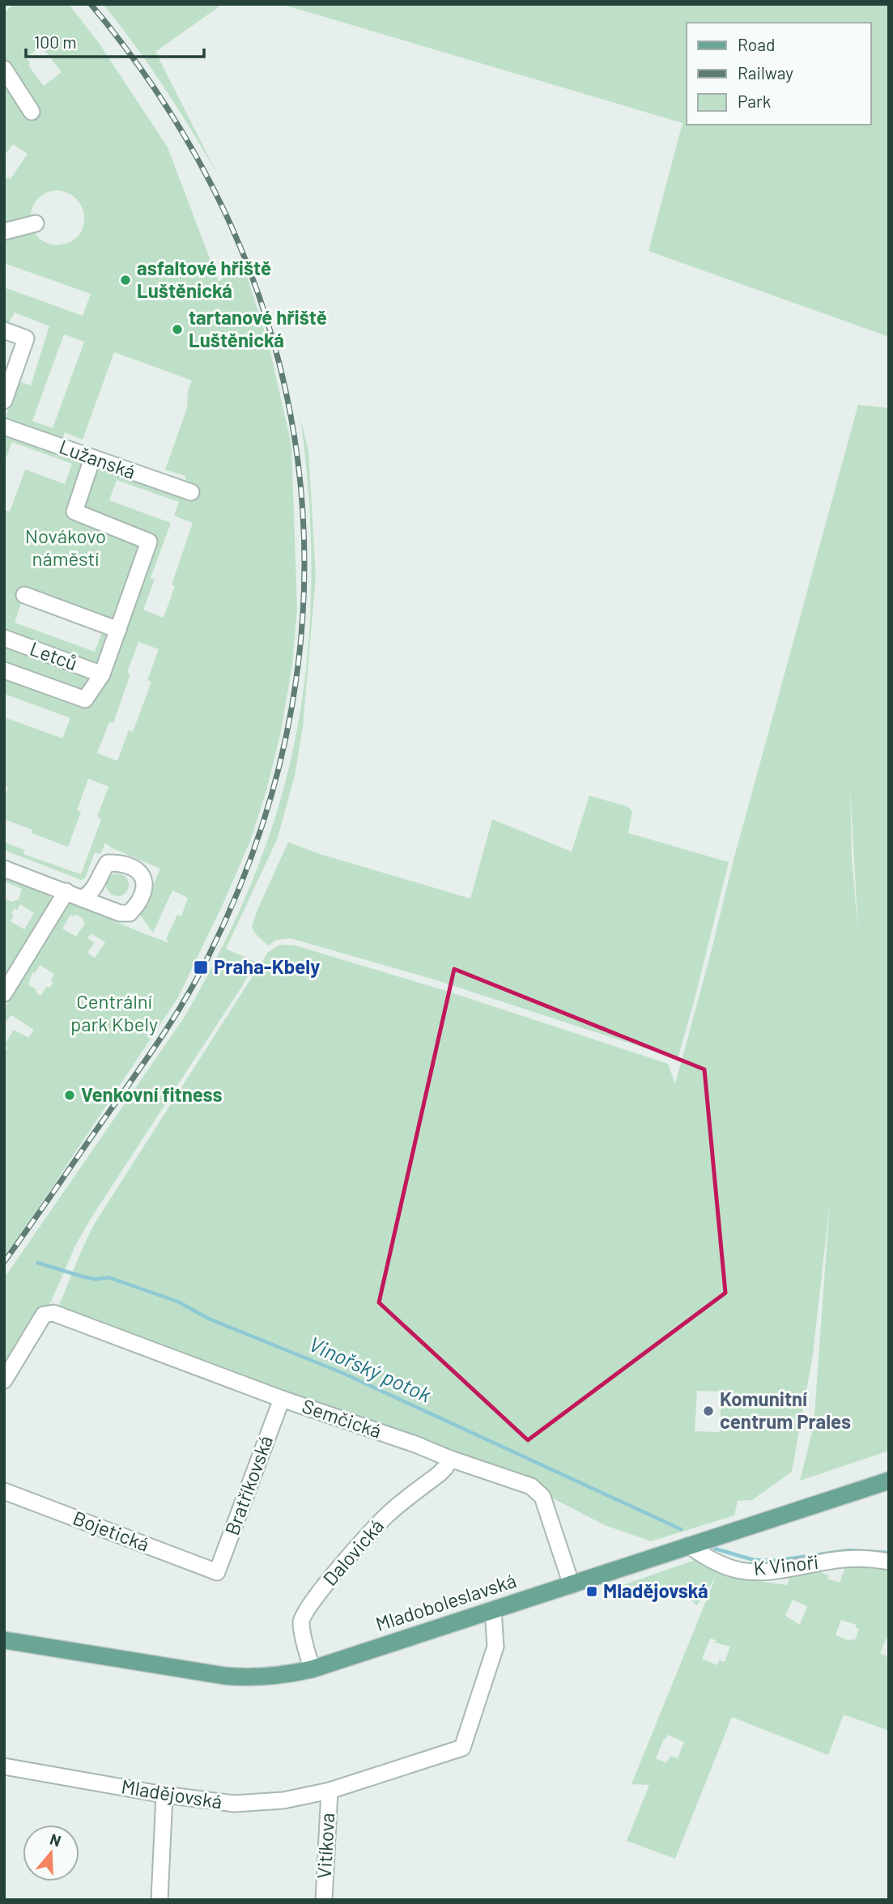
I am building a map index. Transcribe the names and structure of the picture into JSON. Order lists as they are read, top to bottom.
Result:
{
  "streets": {
    "main road": ["Mladoboleslavská"],
    "street": [
      "Lužanská",
      "Letců",
      "Semčická",
      "Bratříkovská",
      "Bojetická",
      "Dalovická",
      "K Vinoři",
      "Mladějovská",
      "Vitíkova"
    ]
  },
  "crossings": [
    ["Semčická", "Bratříkovská"],
    ["Semčická", "Dalovická"],
    ["Semčická", "Mladoboleslavská"],
    ["Bratříkovská", "Bojetická"],
    ["Dalovická", "Mladoboleslavská"],
    ["K Vinoři", "Mladoboleslavská"],
    ["Mladoboleslavská", "Mladějovská"],
    ["Mladějovská", "Vitíkova"]
  ],
  "water": ["Vinořský potok"],
  "parks": ["Novákovo náměstí", "Centrální park Kbely"],
  "places": {
    "other": [
      "asfaltové hřiště Luštěnická",
      "tartanové hřiště Luštěnická",
      "Venkovní fitness",
      "Komunitní centrum Prales"
    ],
    "transit": ["Praha-Kbely", "Mladějovská"]
  },
  "legend": ["Road", "Railway", "Park"],
  "scale_bar": "100 m",
  "north": "top"
}
